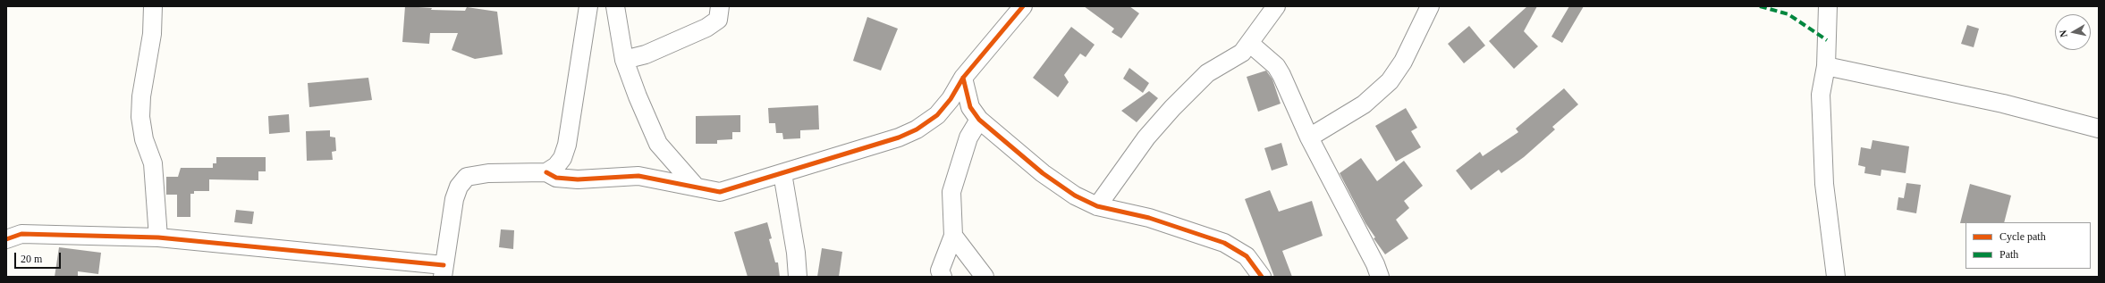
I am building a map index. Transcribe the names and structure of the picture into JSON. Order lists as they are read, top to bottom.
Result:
{
  "legend": ["Cycle path", "Path"],
  "scale_bar": "20 m",
  "north": "left"
}
